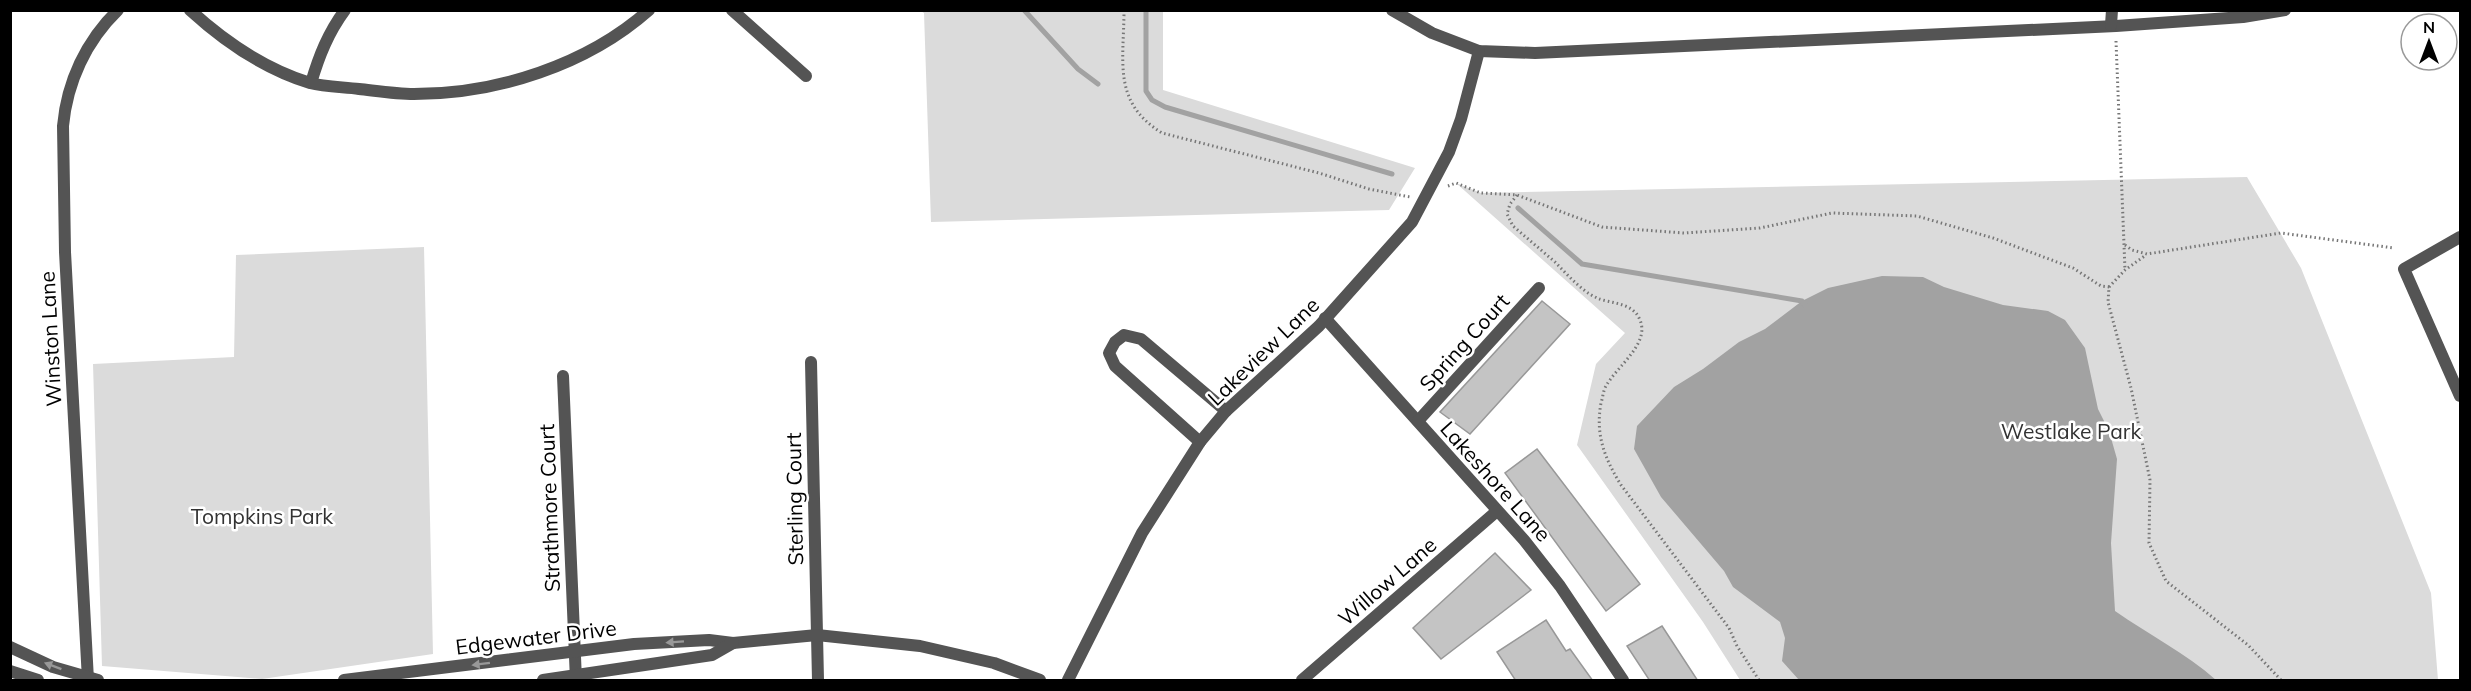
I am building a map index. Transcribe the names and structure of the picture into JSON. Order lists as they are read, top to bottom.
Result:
{
  "streets": {
    "street": [
      "Winston Lane",
      "Spring Court",
      "Lakeview Lane",
      "Lakeshore Lane",
      "Sterling Court",
      "Strathmore Court",
      "Willow Lane",
      "Edgewater Drive"
    ]
  },
  "crossings": [
    ["Spring Court", "Lakeshore Lane"],
    ["Lakeview Lane", "Lakeshore Lane"],
    ["Lakeshore Lane", "Willow Lane"],
    ["Sterling Court", "Edgewater Drive"],
    ["Strathmore Court", "Edgewater Drive"]
  ],
  "parks": ["Westlake Park", "Tompkins Park"],
  "north": "top"
}
